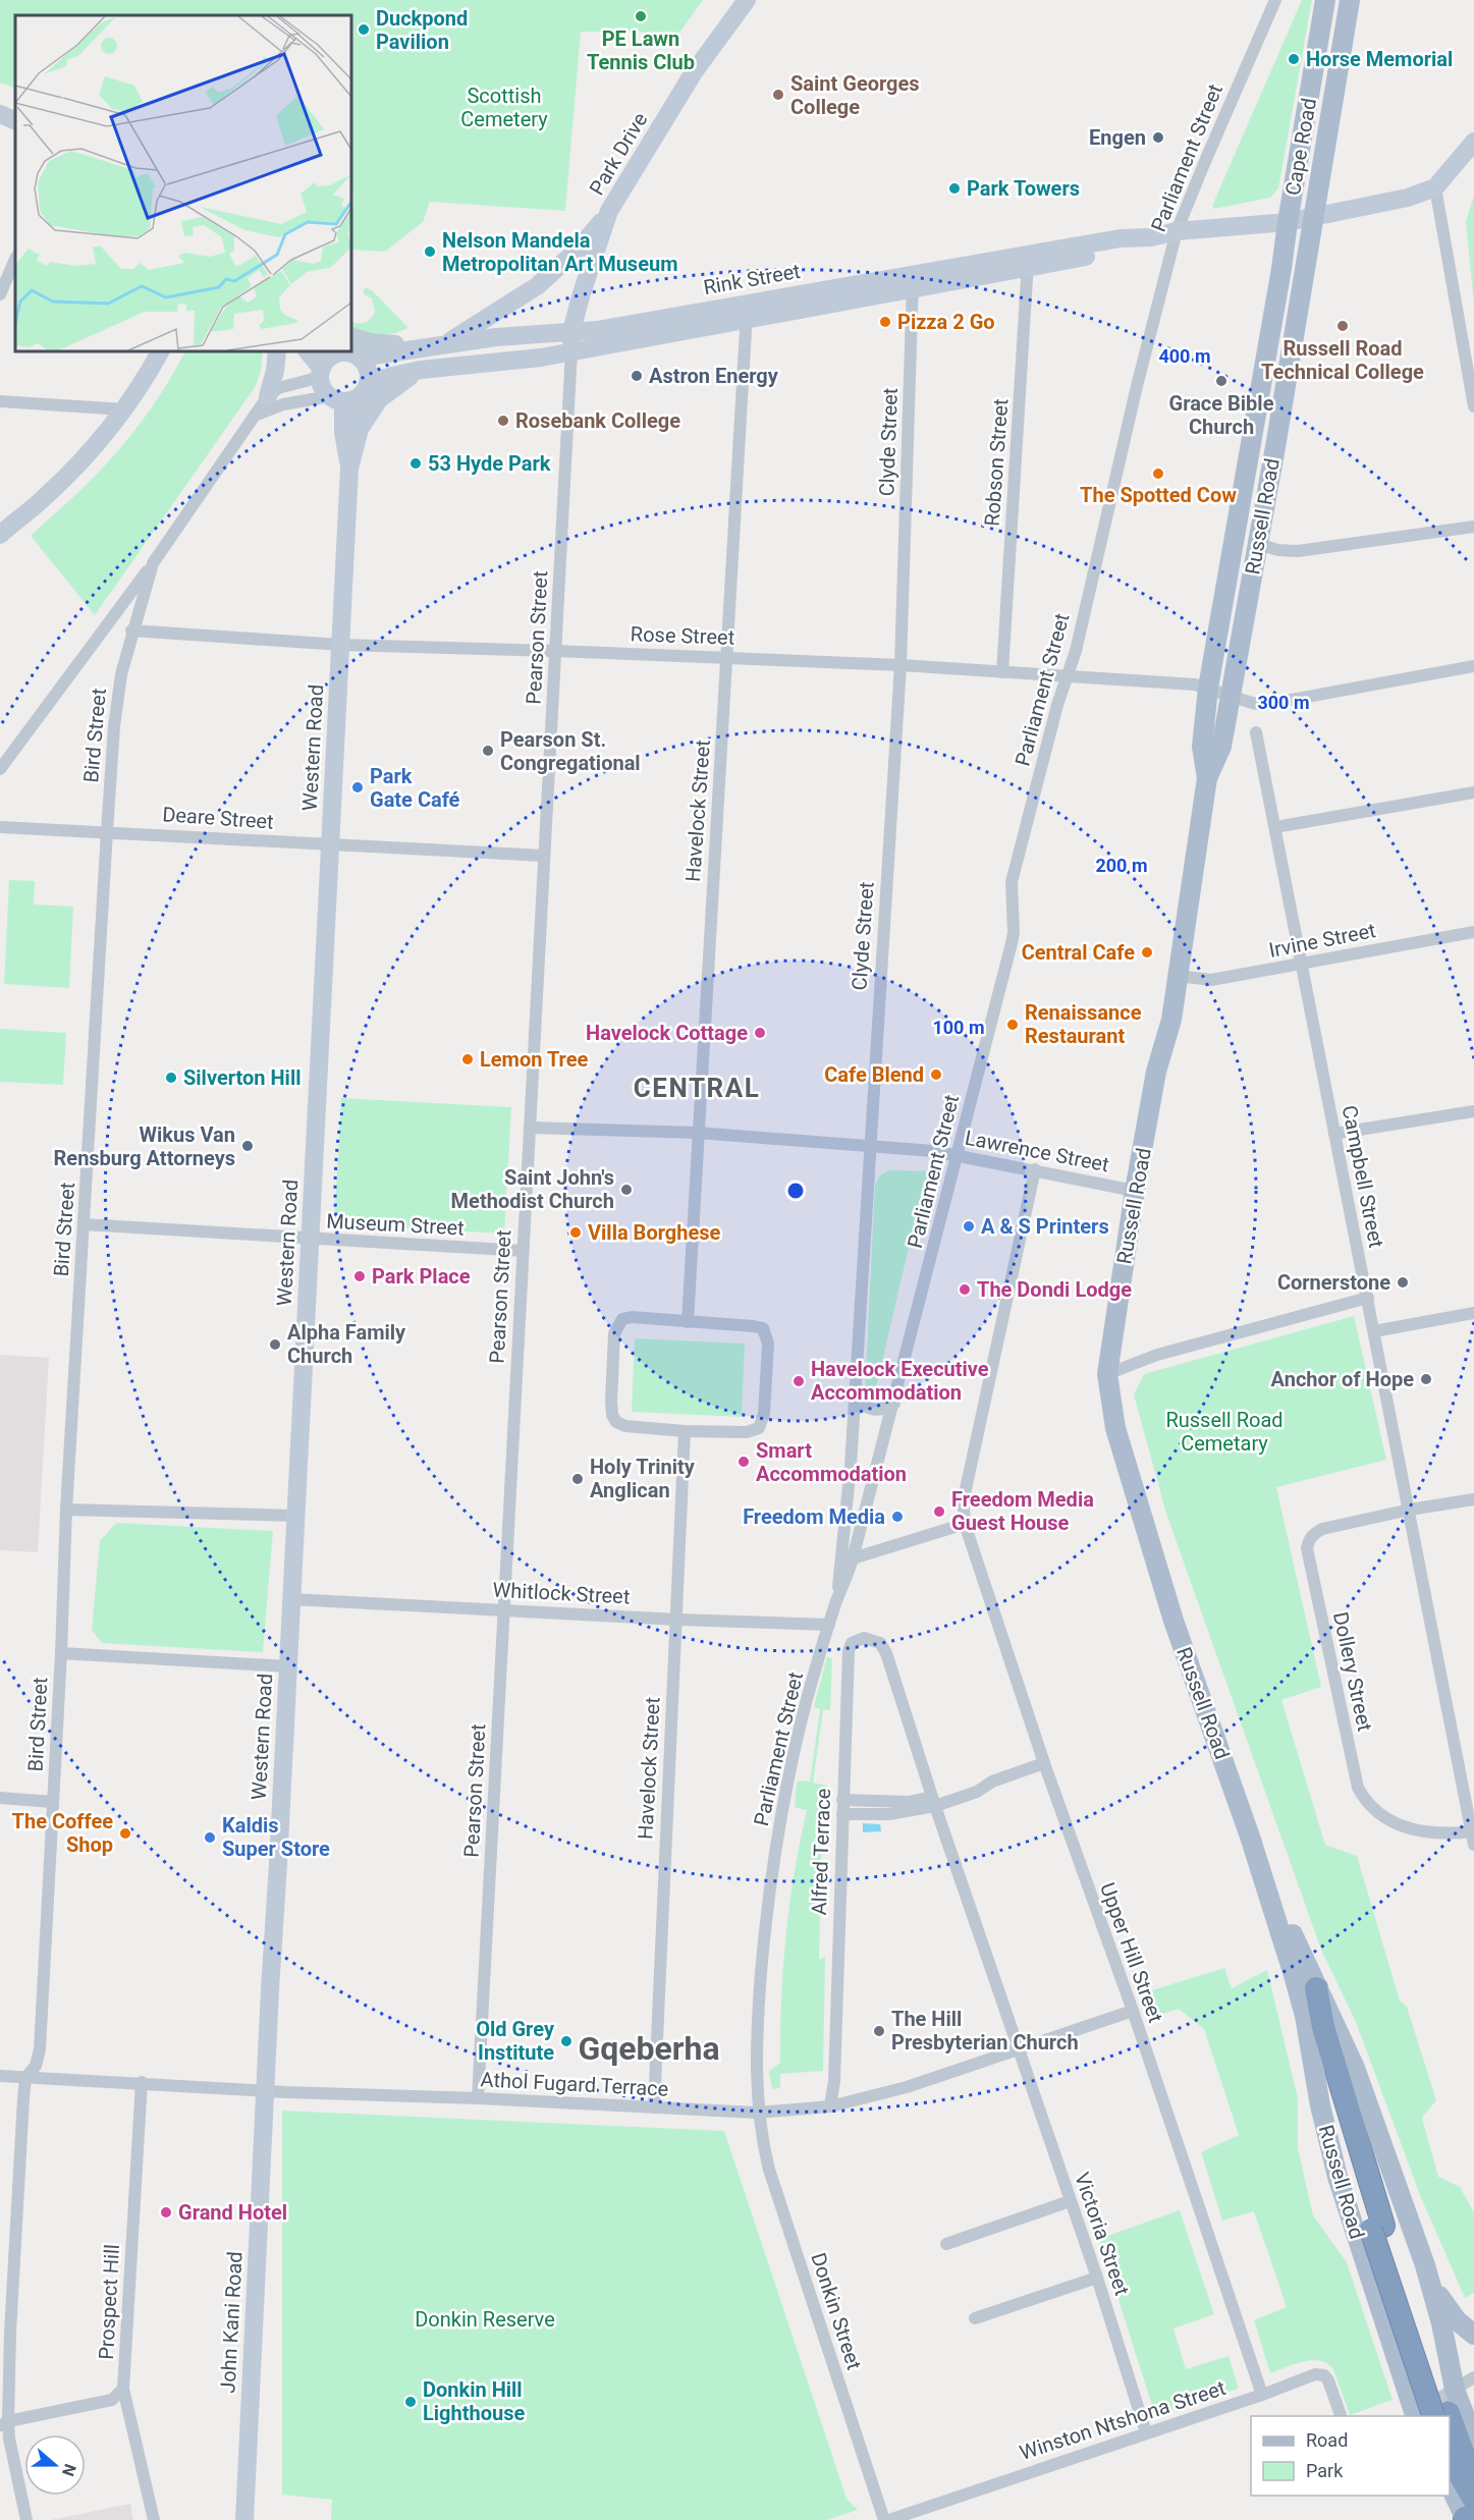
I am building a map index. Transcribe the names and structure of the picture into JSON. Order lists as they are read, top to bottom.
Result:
{
  "streets": {
    "main road": ["Cape Road", "Russell Road"],
    "street": [
      "Park Drive",
      "Parliament Street",
      "Rink Street",
      "Clyde Street",
      "Robson Street",
      "Rose Street",
      "Pearson Street",
      "Bird Street",
      "Western Road",
      "Havelock Street",
      "Deare Street",
      "Irvine Street",
      "Lawrence Street",
      "Campbell Street",
      "Museum Street",
      "Whitlock Street",
      "Dollery Street",
      "Alfred Terrace",
      "Upper Hill Street",
      "Athol Fugard Terrace",
      "Victoria Street",
      "Prospect Hill",
      "Donkin Street",
      "John Kani Road",
      "Winston Ntshona Street"
    ]
  },
  "crossings": [
    ["Cape Road", "Rink Street"],
    ["Cape Road", "Russell Road"],
    ["Park Drive", "Rink Street"],
    ["Park Drive", "Pearson Street"],
    ["Parliament Street", "Rink Street"],
    ["Parliament Street", "Clyde Street"],
    ["Parliament Street", "Rose Street"],
    ["Parliament Street", "Lawrence Street"],
    ["Parliament Street", "Whitlock Street"],
    ["Parliament Street", "Athol Fugard Terrace"],
    ["Parliament Street", "Donkin Street"],
    ["Rink Street", "Clyde Street"],
    ["Rink Street", "Robson Street"],
    ["Rink Street", "Russell Road"],
    ["Rink Street", "Pearson Street"],
    ["Rink Street", "Bird Street"],
    ["Rink Street", "Western Road"],
    ["Rink Street", "Havelock Street"],
    ["Clyde Street", "Rose Street"],
    ["Clyde Street", "Lawrence Street"],
    ["Robson Street", "Rose Street"],
    ["Russell Road", "Rose Street"],
    ["Russell Road", "Irvine Street"],
    ["Russell Road", "Lawrence Street"],
    ["Rose Street", "Pearson Street"],
    ["Rose Street", "Bird Street"],
    ["Rose Street", "Western Road"],
    ["Rose Street", "Havelock Street"],
    ["Pearson Street", "Deare Street"],
    ["Pearson Street", "Lawrence Street"],
    ["Pearson Street", "Museum Street"],
    ["Pearson Street", "Whitlock Street"],
    ["Pearson Street", "Athol Fugard Terrace"],
    ["Bird Street", "Western Road"],
    ["Bird Street", "Deare Street"],
    ["Bird Street", "Museum Street"],
    ["Bird Street", "Athol Fugard Terrace"],
    ["Western Road", "Deare Street"],
    ["Western Road", "Museum Street"],
    ["Western Road", "Whitlock Street"],
    ["Western Road", "Athol Fugard Terrace"],
    ["Western Road", "John Kani Road"],
    ["Havelock Street", "Lawrence Street"],
    ["Havelock Street", "Whitlock Street"],
    ["Havelock Street", "Athol Fugard Terrace"],
    ["Irvine Street", "Campbell Street"],
    ["Campbell Street", "Dollery Street"],
    ["Alfred Terrace", "Athol Fugard Terrace"],
    ["Alfred Terrace", "Victoria Street"],
    ["Upper Hill Street", "Athol Fugard Terrace"],
    ["Upper Hill Street", "Winston Ntshona Street"],
    ["Athol Fugard Terrace", "Victoria Street"],
    ["Athol Fugard Terrace", "Prospect Hill"],
    ["Athol Fugard Terrace", "Donkin Street"],
    ["Athol Fugard Terrace", "John Kani Road"],
    ["Victoria Street", "Winston Ntshona Street"],
    ["Donkin Street", "Winston Ntshona Street"]
  ],
  "districts": ["CENTRAL", "Gqeberha"],
  "parks": ["Scottish Cemetery", "Russell Road Cemetary", "Donkin Reserve"],
  "places": [
    "PE Lawn Tennis Club",
    "Duckpond Pavilion",
    "Horse Memorial",
    "Saint Georges College",
    "Engen",
    "Park Towers",
    "Nelson Mandela Metropolitan Art Museum",
    "Pizza 2 Go",
    "Russell Road Technical College",
    "Astron Energy",
    "Grace Bible Church",
    "Rosebank College",
    "53 Hyde Park",
    "The Spotted Cow",
    "Pearson St. Congregational",
    "Park Gate Café",
    "Central Cafe",
    "Renaissance Restaurant",
    "Havelock Cottage",
    "Lemon Tree",
    "Cafe Blend",
    "Silverton Hill",
    "Wikus Van Rensburg Attorneys",
    "Saint John's Methodist Church",
    "A & S Printers",
    "Villa Borghese",
    "Park Place",
    "Cornerstone",
    "The Dondi Lodge",
    "Alpha Family Church",
    "Anchor of Hope",
    "Havelock Executive Accommodation",
    "Smart Accommodation",
    "Holy Trinity Anglican",
    "Freedom Media Guest House",
    "Freedom Media",
    "The Coffee Shop",
    "Kaldis Super Store",
    "The Hill Presbyterian Church",
    "Old Grey Institute",
    "Grand Hotel",
    "Donkin Hill Lighthouse"
  ],
  "legend": ["Road", "Park"],
  "north": "right",
  "rings": [
    "400 m",
    "300 m",
    "200 m",
    "100 m"
  ]
}
